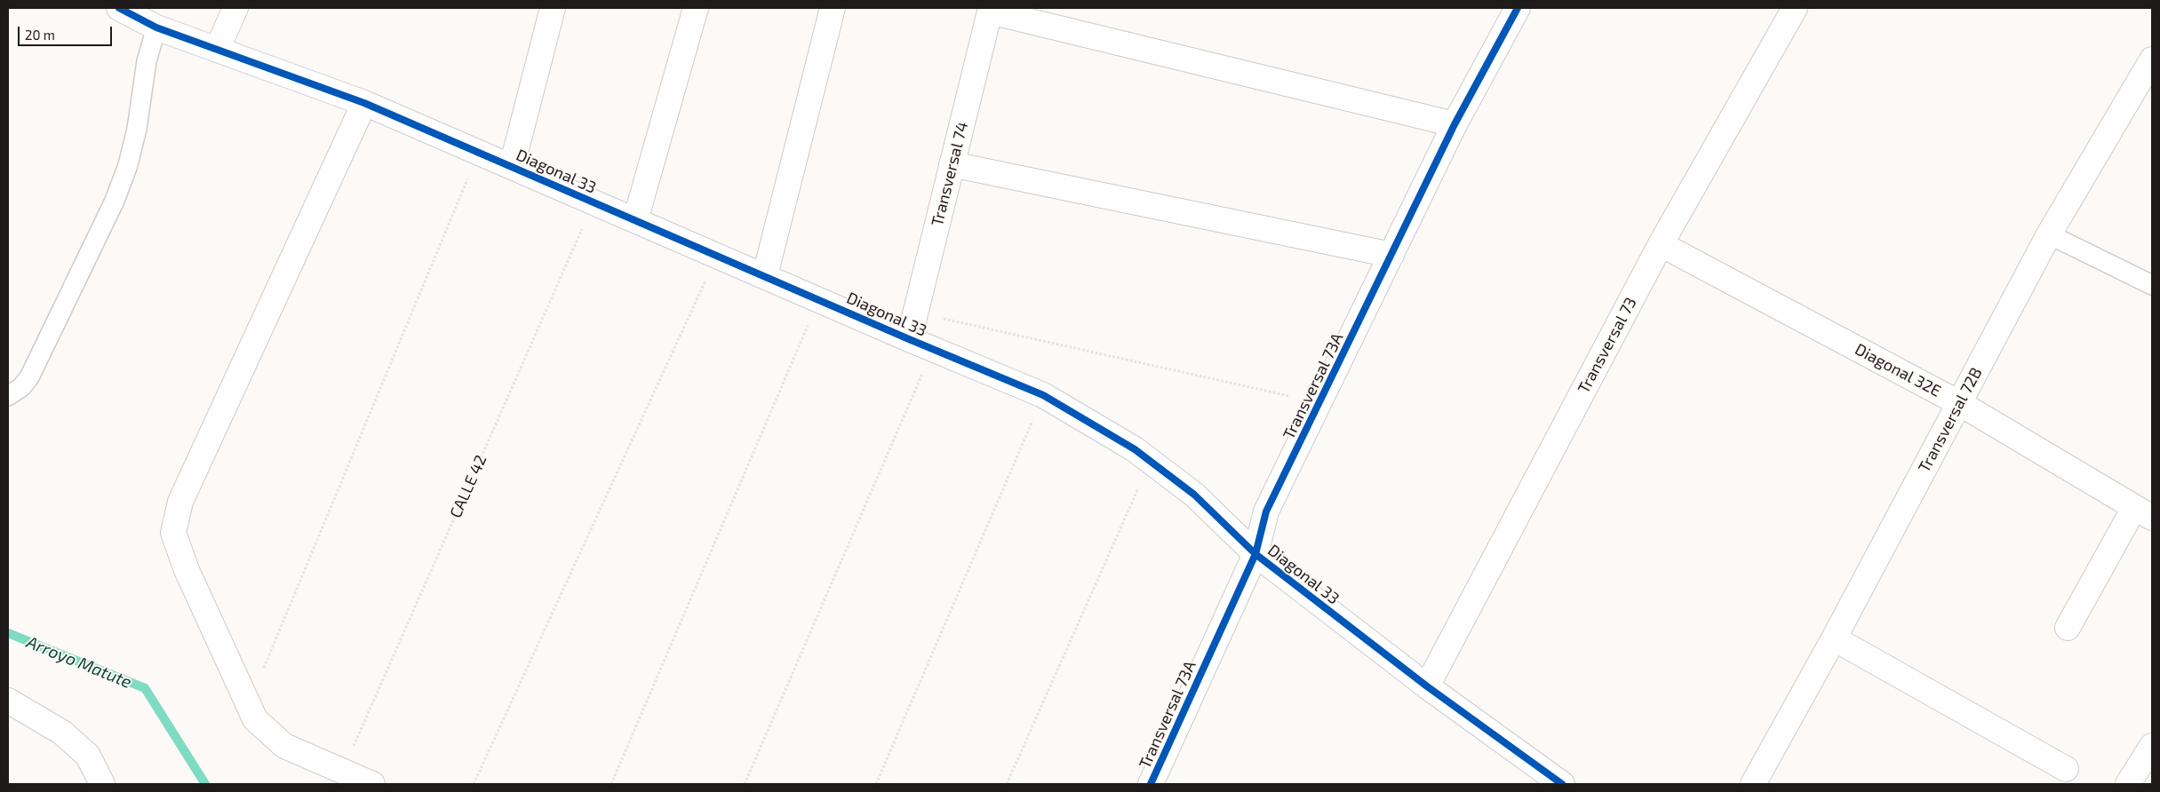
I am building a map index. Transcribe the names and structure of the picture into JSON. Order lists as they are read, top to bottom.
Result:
{
  "streets": {
    "street": [
      "Diagonal 33",
      "Transversal 74",
      "Transversal 73",
      "Diagonal 32E",
      "Transversal 73A",
      "Transversal 72B"
    ],
    "path": ["CALLE 42"]
  },
  "crossings": [
    ["Diagonal 33", "Transversal 74"],
    ["Diagonal 33", "Transversal 73"],
    ["Diagonal 33", "Transversal 73A"],
    ["Diagonal 33", "CALLE 42"],
    ["Transversal 73", "Diagonal 32E"],
    ["Diagonal 32E", "Transversal 72B"]
  ],
  "water": ["Arroyo Matute"],
  "scale_bar": "20 m"
}
